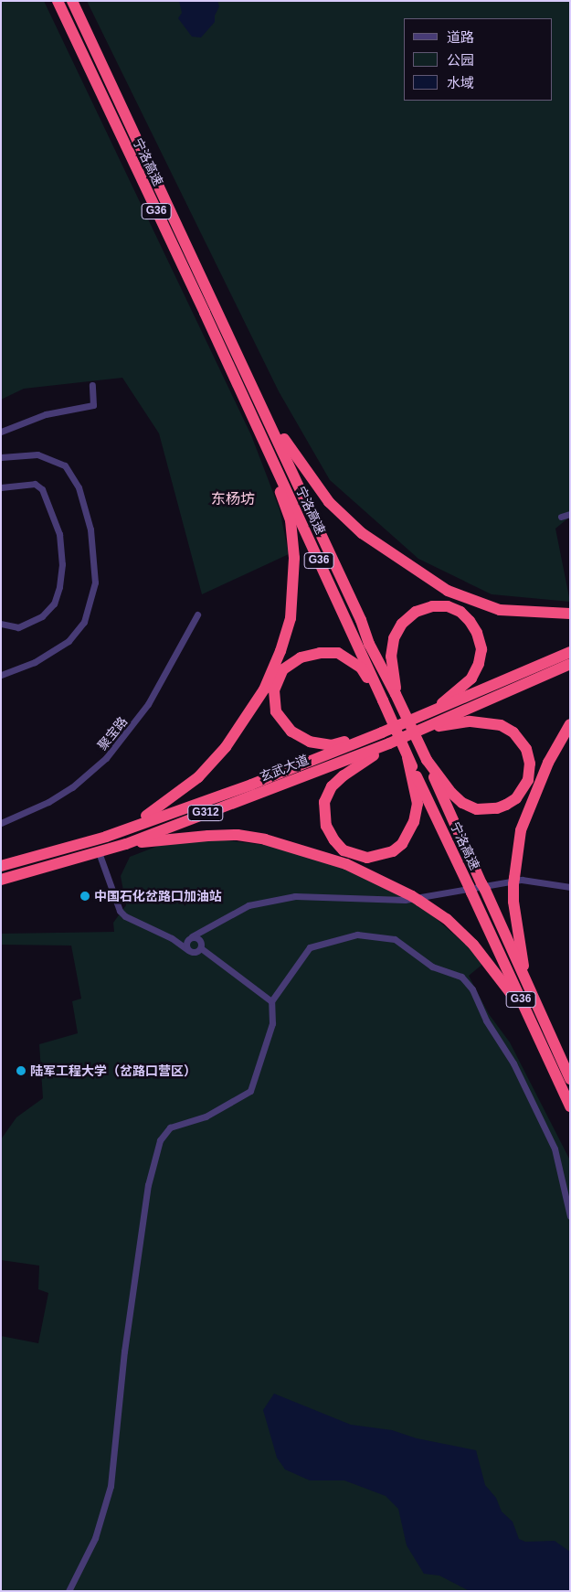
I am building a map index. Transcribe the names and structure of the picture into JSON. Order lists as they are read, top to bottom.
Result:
{
  "streets": {
    "highway": [
      "宁洛高速",
      "G36",
      "玄武大道",
      "G312"
    ],
    "street": ["聚宝路"]
  },
  "districts": ["东杨坊"],
  "places": ["中国石化岔路口加油站", "陆军工程大学（岔路口营区）"],
  "legend": ["道路", "公园", "水域"]
}
